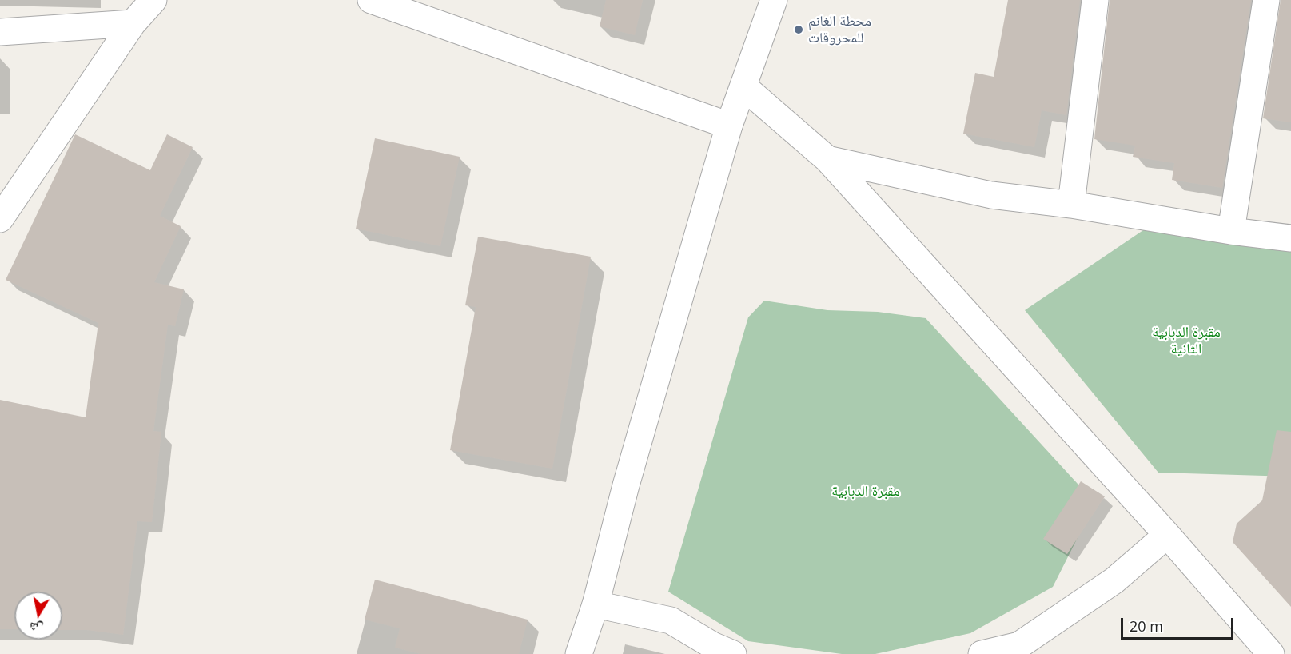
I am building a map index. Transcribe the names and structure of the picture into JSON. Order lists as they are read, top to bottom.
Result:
{
  "parks": ["مقبرة الدبابية الثانية", "مقبرة الدبابية"],
  "places": ["محطة الغانم للمحروقات"],
  "scale_bar": "20 m",
  "north": "bottom"
}
